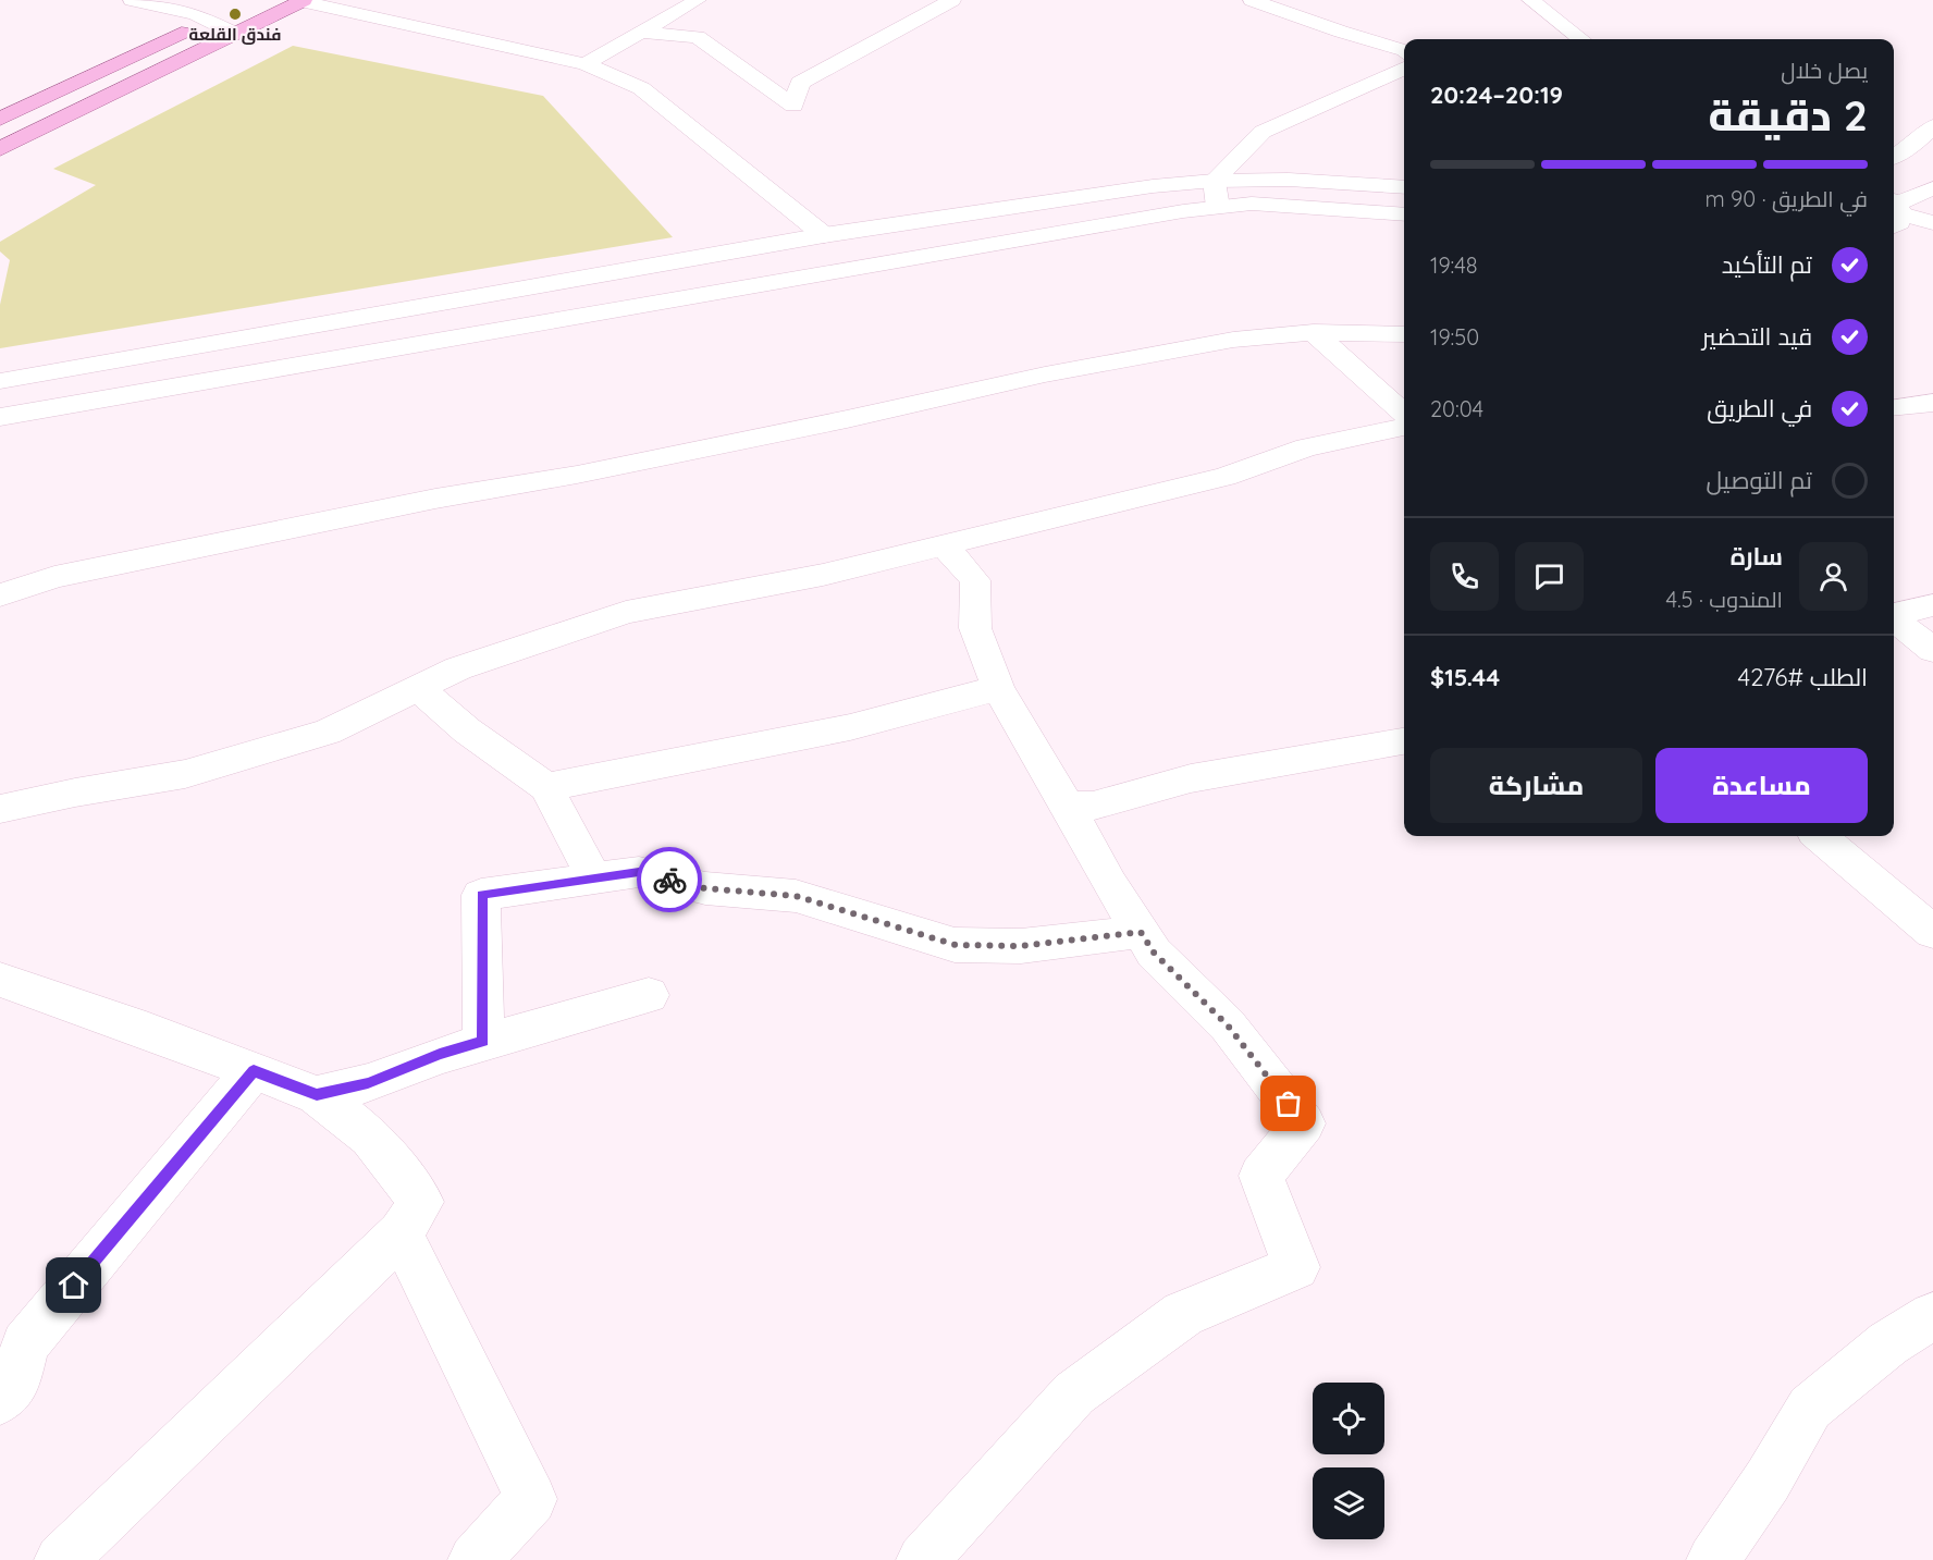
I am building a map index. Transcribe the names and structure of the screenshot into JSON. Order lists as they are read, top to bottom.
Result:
{
  "places": ["فندق القلعة"],
  "page": {
    "heading": ["2 دقيقة", "يصل خلال", "20:19–20:24"],
    "panel": [
      "سارة",
      "المندوب · 4.5",
      "الطلب #4276",
      "$15.44"
    ],
    "bar": "في الطريق · 90 m",
    "list": [
      ["تم التأكيد", "19:48"],
      ["قيد التحضير", "19:50"],
      ["في الطريق", "20:04"],
      "تم التوصيل"
    ],
    "buttons": ["مساعدة", "مشاركة"]
  }
}
